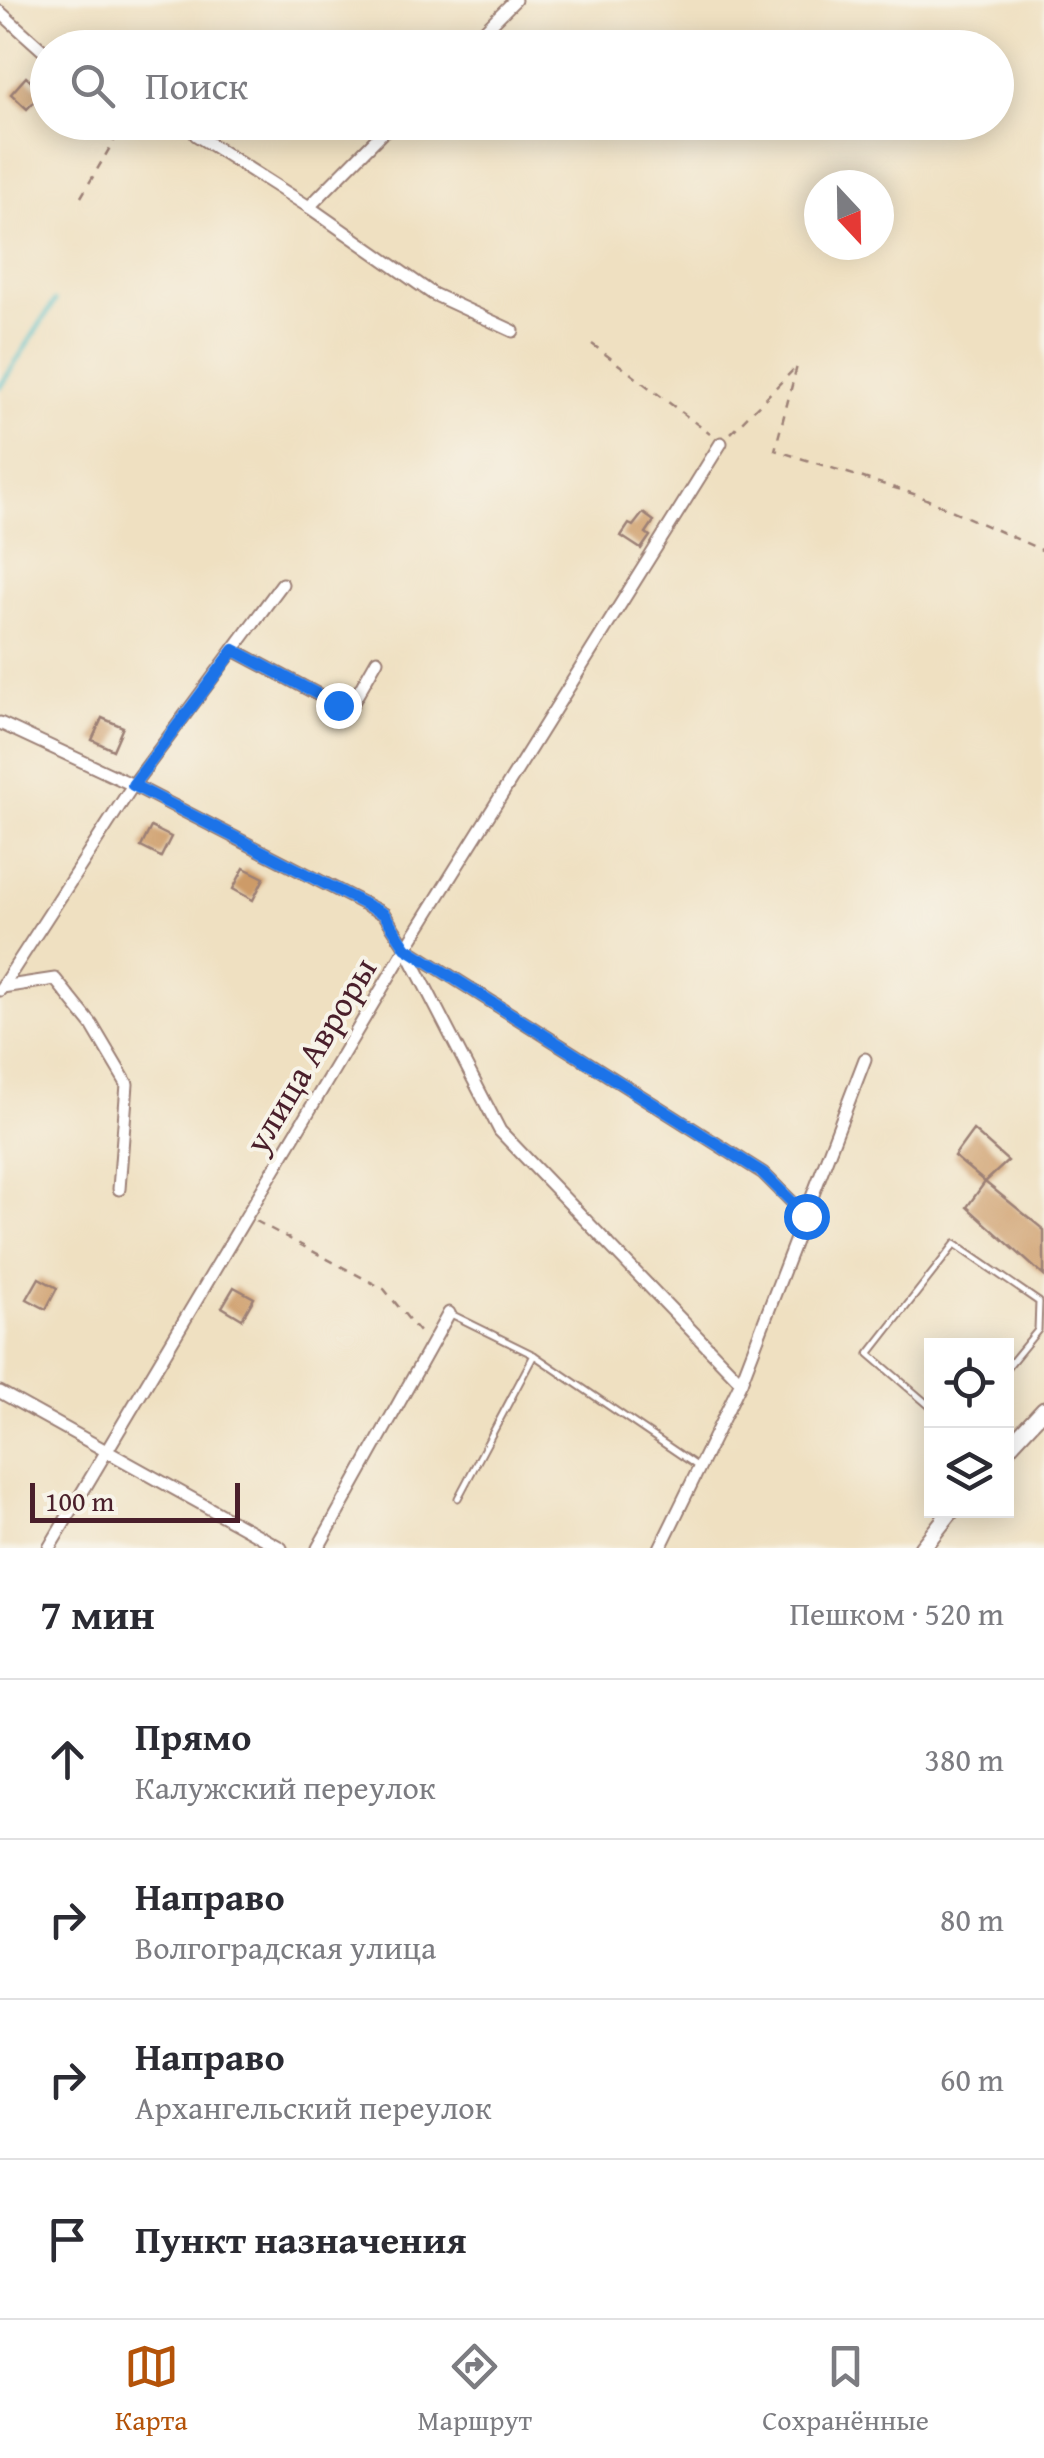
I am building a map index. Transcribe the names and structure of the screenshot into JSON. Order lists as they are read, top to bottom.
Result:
{
  "streets": {
    "street": ["улица Авроры"]
  },
  "scale_bar": "100 m",
  "north": "bottom",
  "page": {
    "search": "Поиск",
    "scale": "100 m",
    "heading": ["7 мин", "Пешком · 520 m"],
    "list": [
      ["Прямо", "Калужский переулок", "380 m"],
      ["Направо", "Волгоградская улица", "80 m"],
      ["Направо", "Архангельский переулок", "60 m"],
      "Пункт назначения"
    ],
    "nav": ["Карта", "Маршрут", "Сохранённые"]
  }
}
